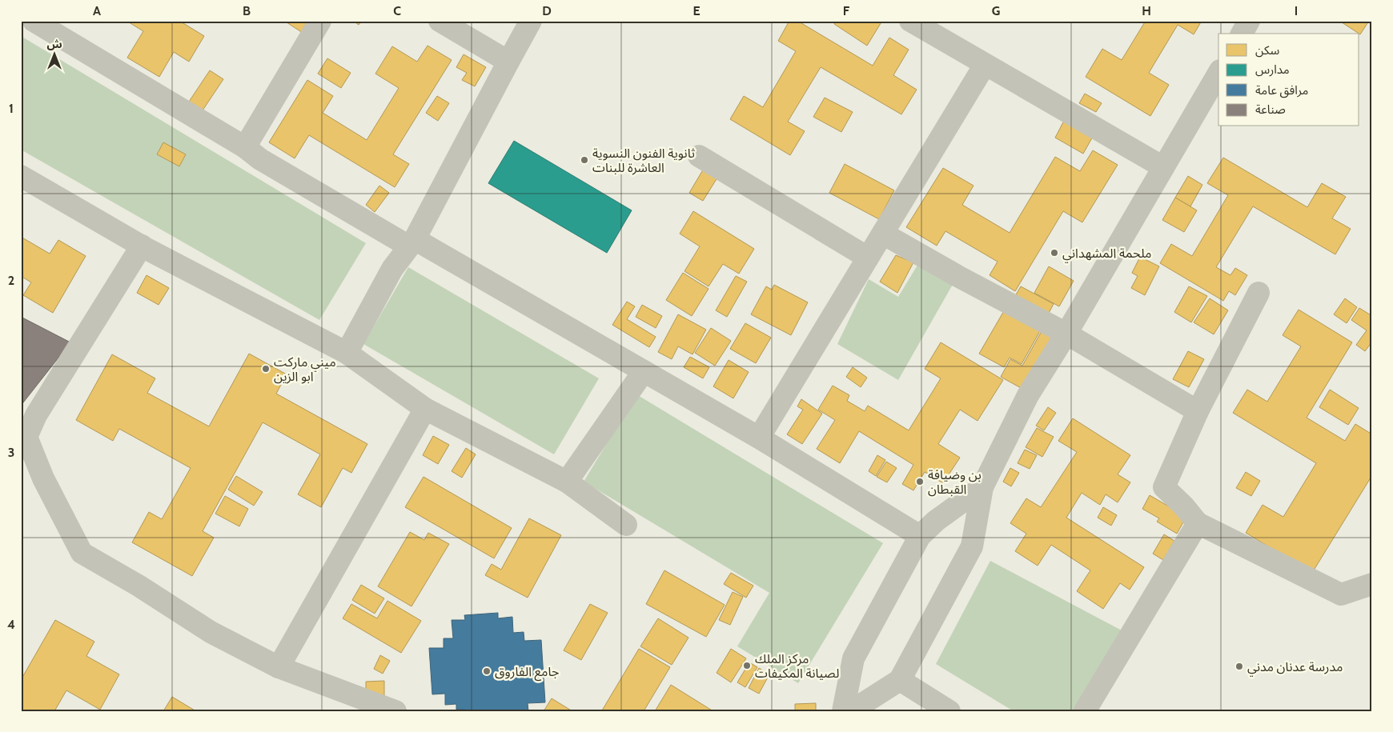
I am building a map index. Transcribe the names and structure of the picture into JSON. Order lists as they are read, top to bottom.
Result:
{
  "places": [
    "ثانوية الفنون النسوية العاشرة للبنات",
    "ملحمة المشهداني",
    "ميني ماركت ابو الزين",
    "بن وضيافة القبطان",
    "مركز الملك لصيانة المكيفات",
    "مدرسة عدنان مدني",
    "جامع الفاروق"
  ],
  "legend": [
    "سكن",
    "مدارس",
    "مرافق عامة",
    "صناعة"
  ],
  "north": "top",
  "grid": {
    "columns": [
      "A",
      "B",
      "C",
      "D",
      "E",
      "F",
      "G",
      "H",
      "I"
    ],
    "rows": [
      "1",
      "2",
      "3",
      "4"
    ]
  }
}
